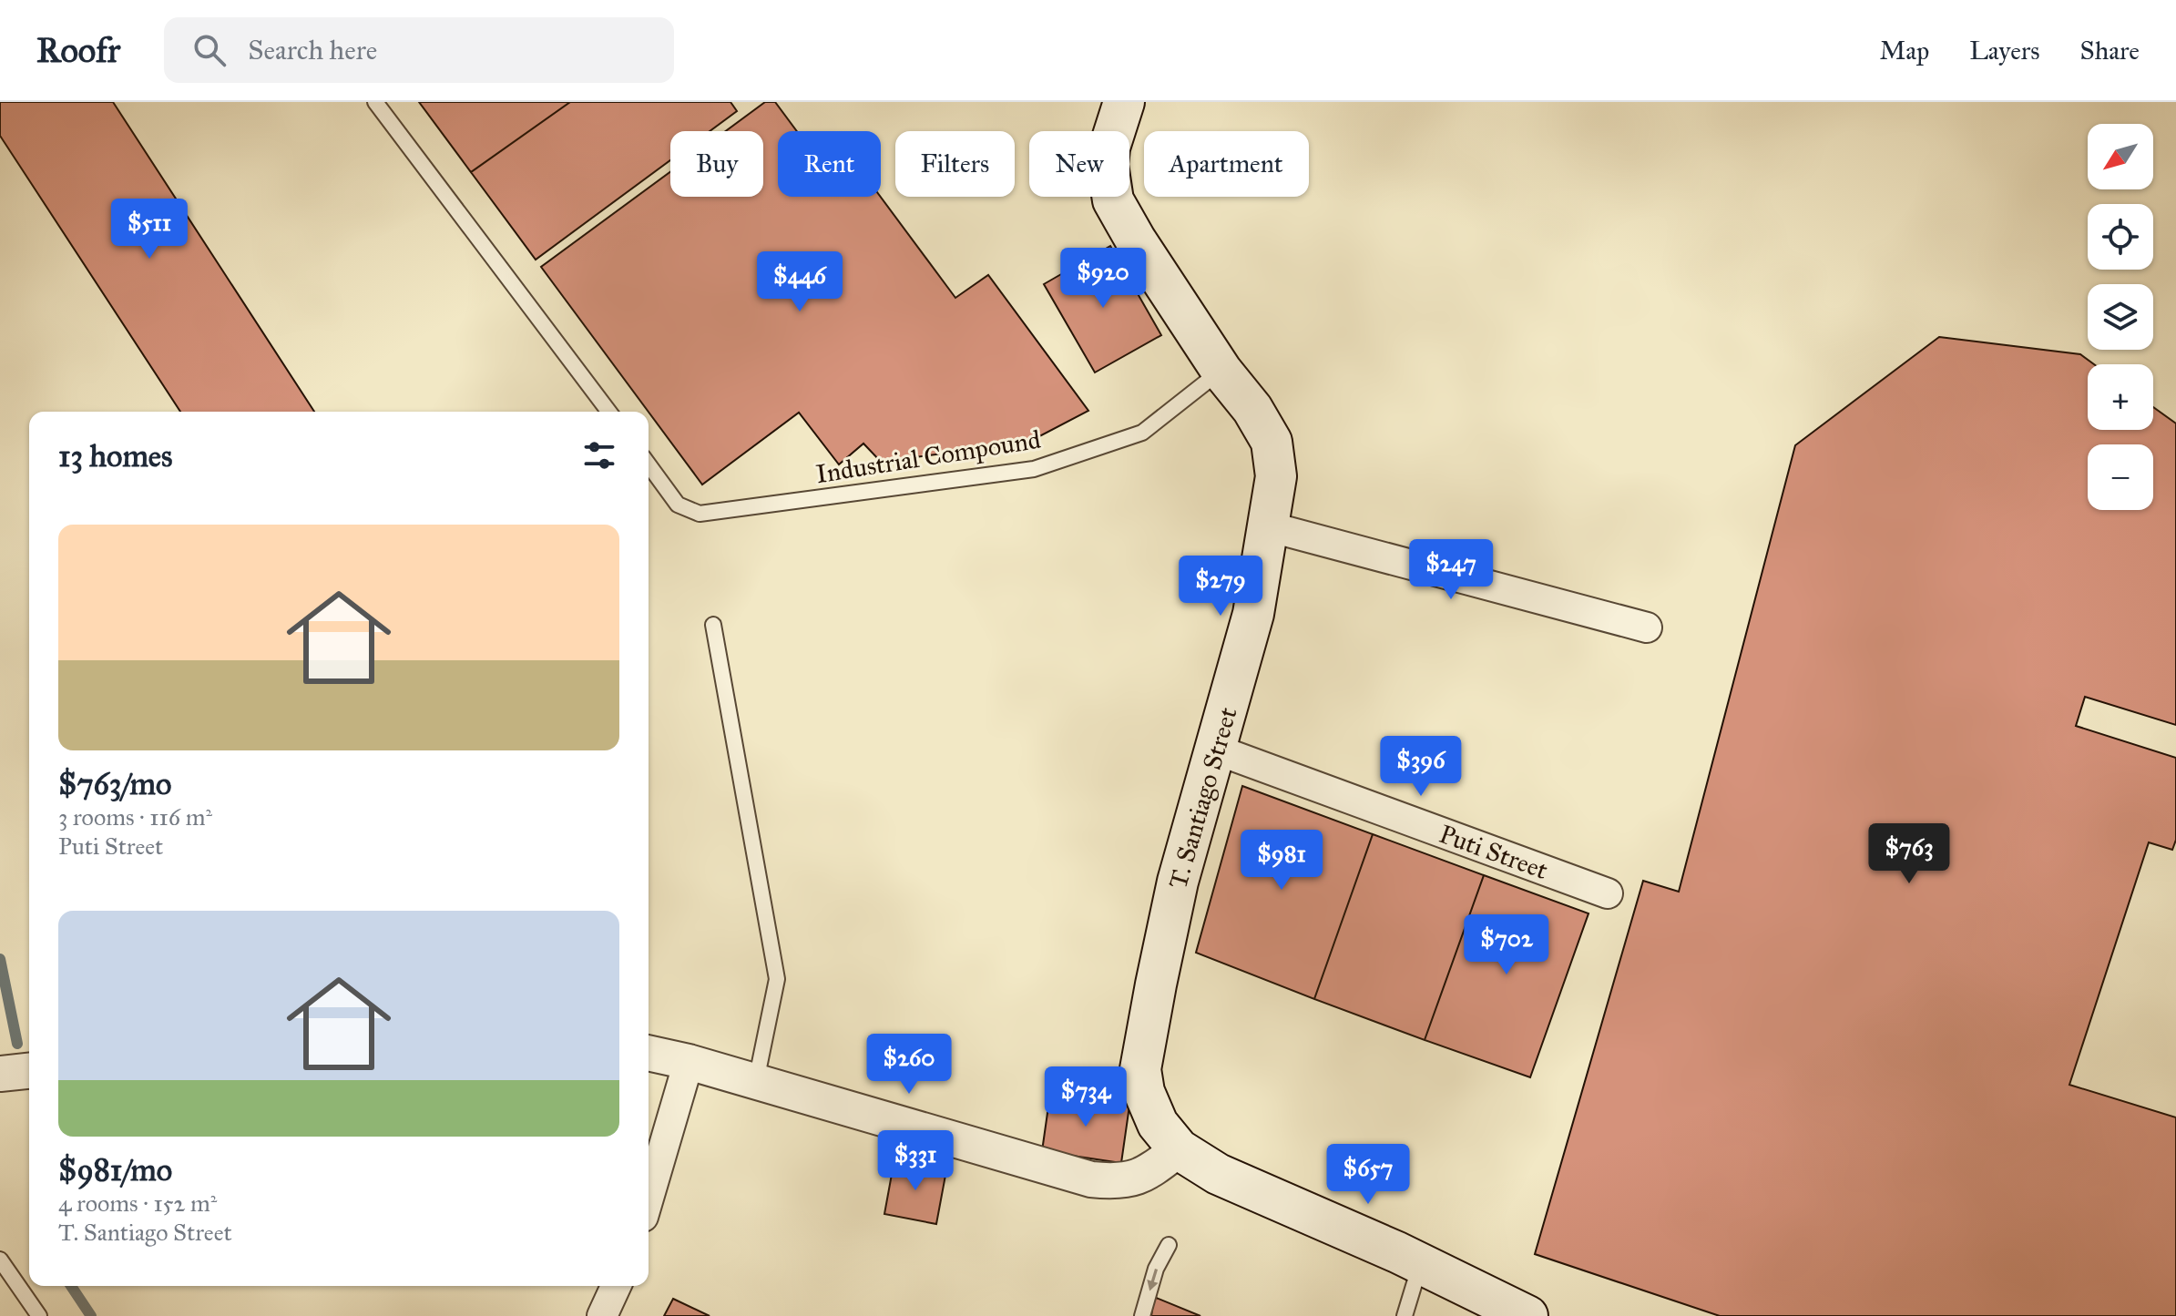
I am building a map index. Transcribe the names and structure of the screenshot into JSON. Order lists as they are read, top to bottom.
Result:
{
  "streets": {
    "main road": ["T. Santiago Street"],
    "street": ["Puti Street"],
    "lane": ["Industrial Compound"]
  },
  "crossings": [
    ["Industrial Compound", "T. Santiago Street"],
    ["T. Santiago Street", "Puti Street"]
  ],
  "north": "bottom left",
  "page": {
    "header": "Roofr",
    "search": "Search here",
    "nav": ["Map", "Layers", "Share"],
    "map_buttons": ["+", "−"],
    "chip": [
      "Buy",
      "Rent",
      "Filters",
      "New",
      "Apartment"
    ],
    "price": [
      "$511",
      "$920",
      "$446",
      "$247",
      "$279",
      "$396",
      "$763",
      "$981",
      "$702",
      "$260",
      "$734",
      "$331",
      "$657"
    ],
    "heading": "13 homes",
    "list": [
      {
        "name": "$763/mo",
        "note": "3 rooms · 116 m² · Puti Street"
      },
      {
        "name": "$981/mo",
        "note": "4 rooms · 152 m² · T. Santiago Street"
      }
    ]
  }
}
